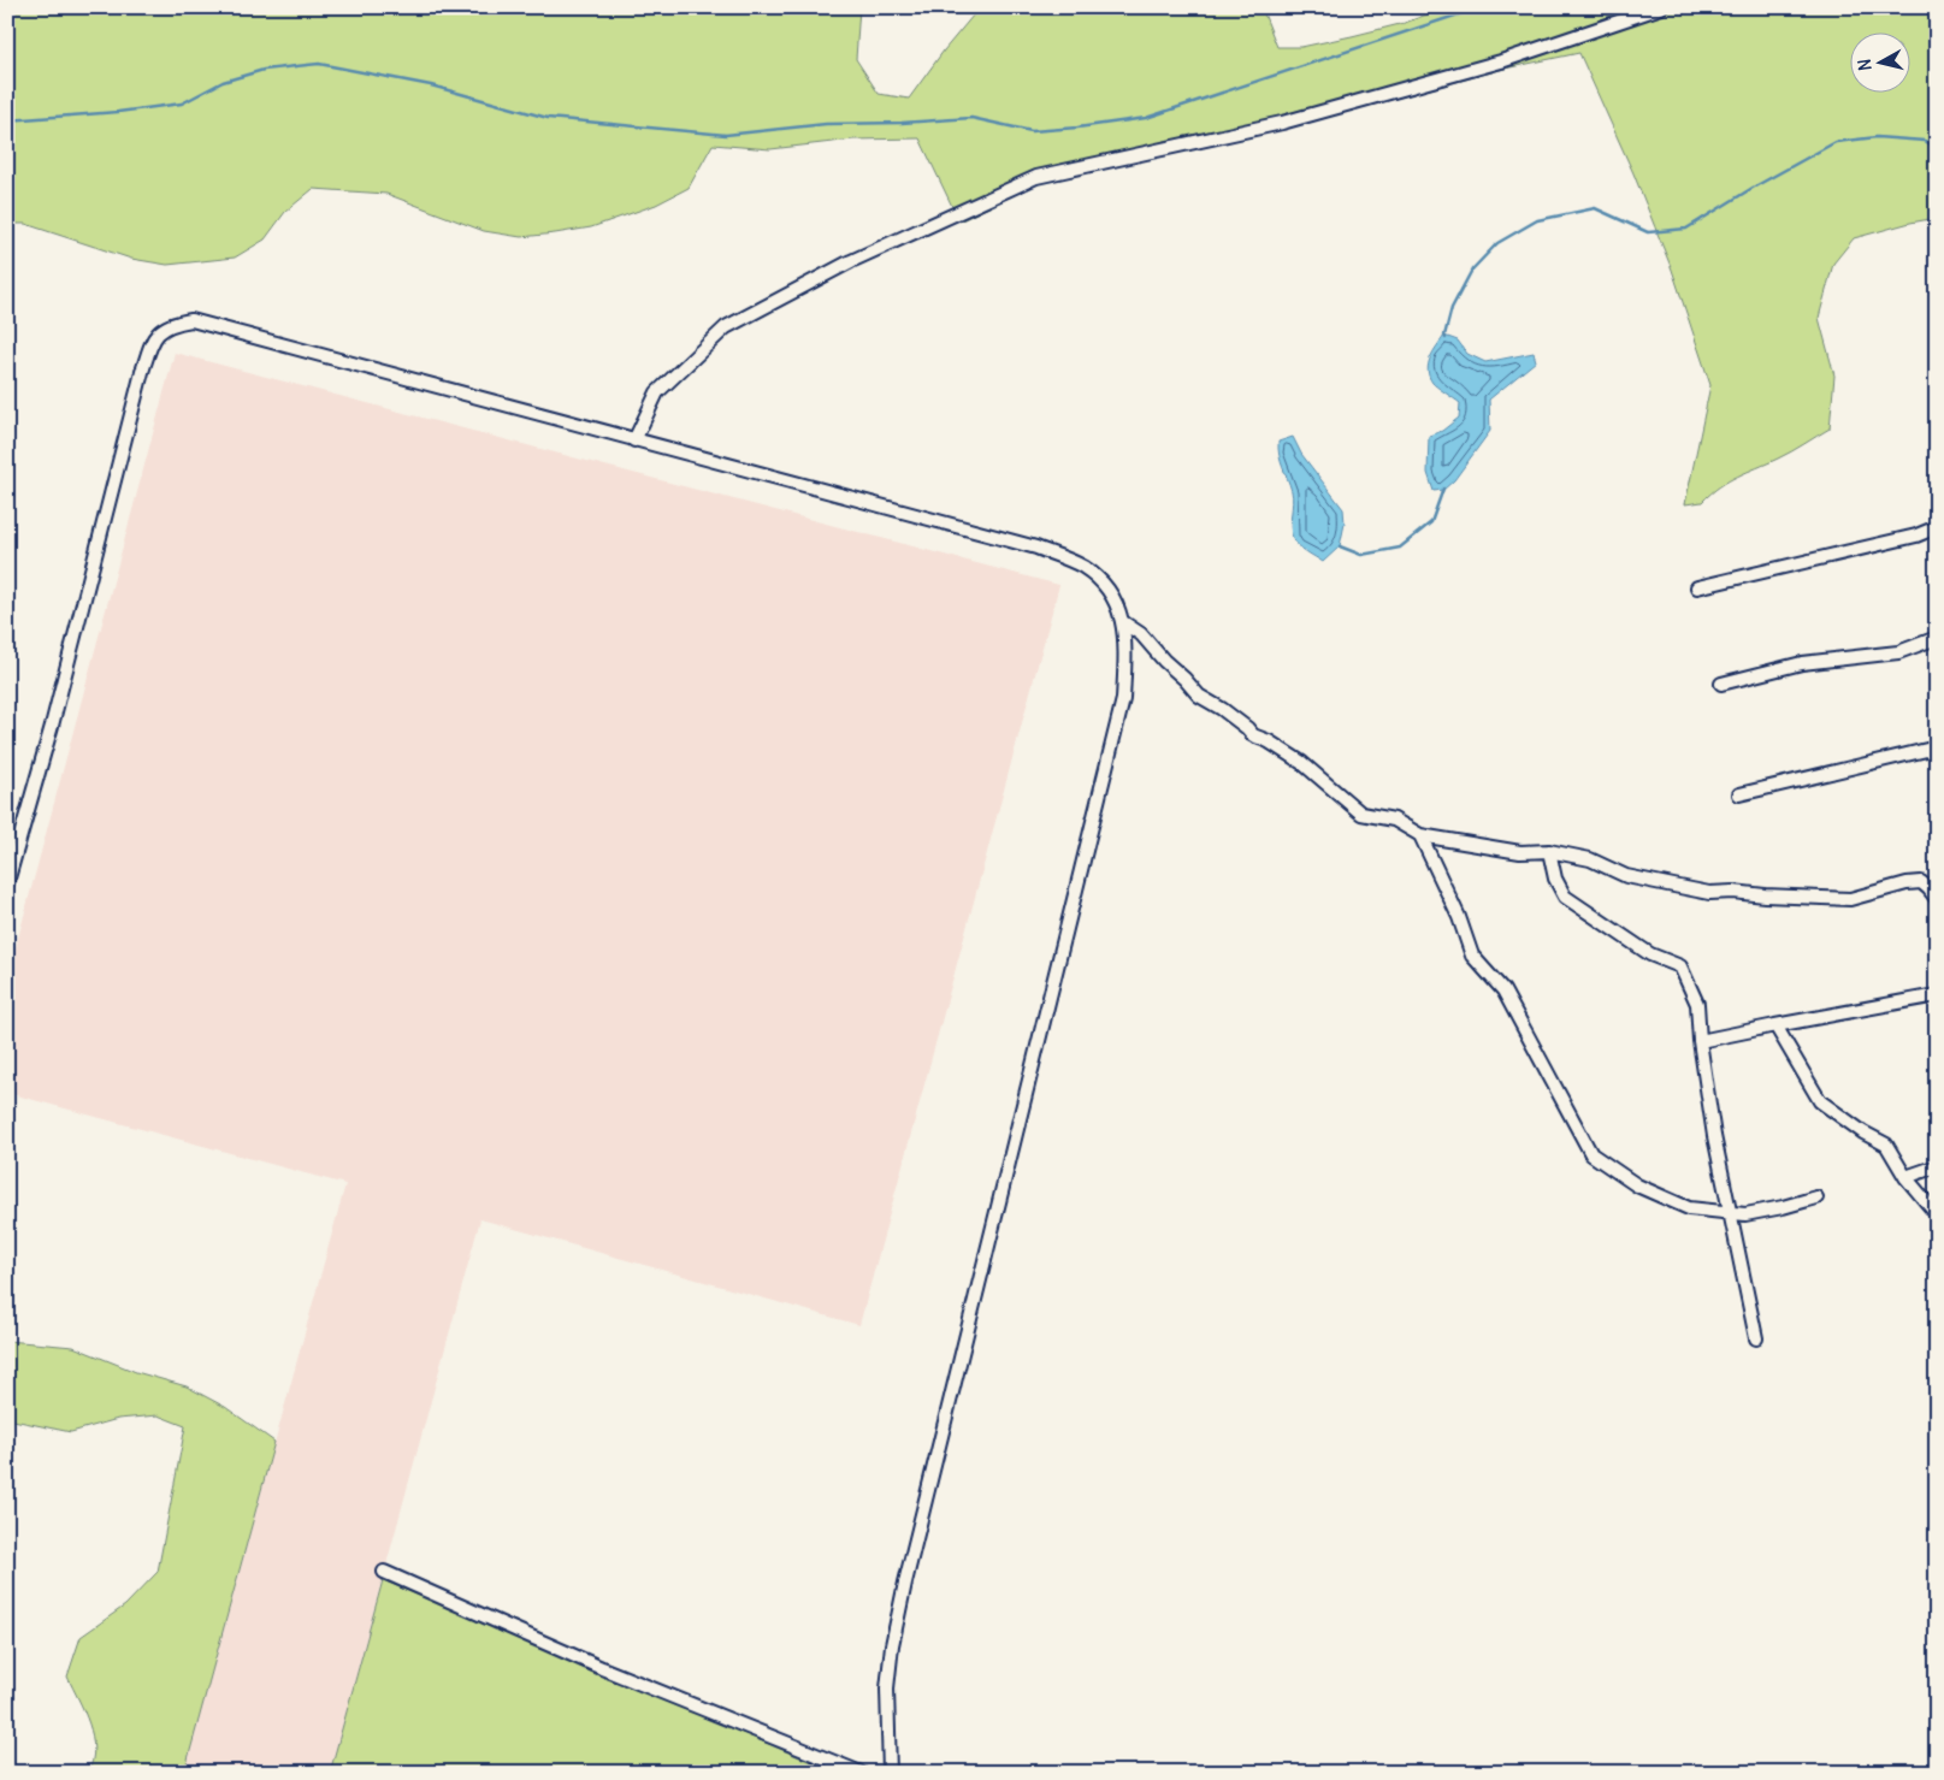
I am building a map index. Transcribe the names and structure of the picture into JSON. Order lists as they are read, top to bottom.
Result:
{
  "north": "left"
}
